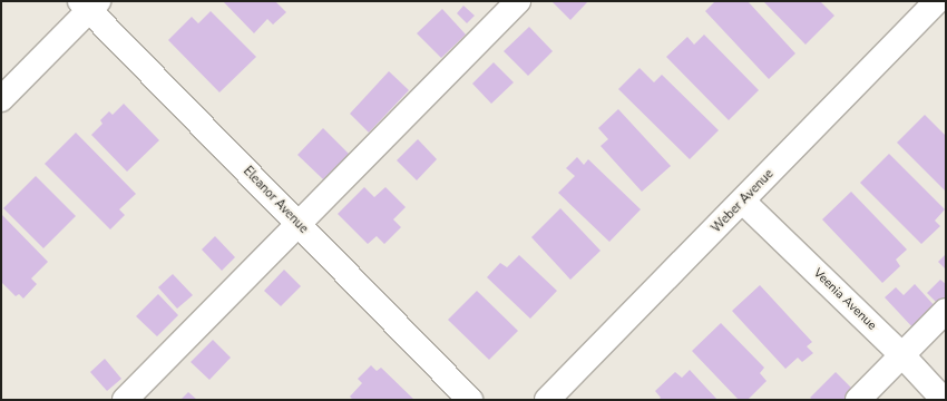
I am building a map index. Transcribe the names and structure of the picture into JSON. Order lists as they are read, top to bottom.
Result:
{
  "streets": {
    "street": ["Eleanor Avenue", "Weber Avenue", "Veenia Avenue"]
  },
  "crossings": [
    ["Weber Avenue", "Veenia Avenue"]
  ]
}
